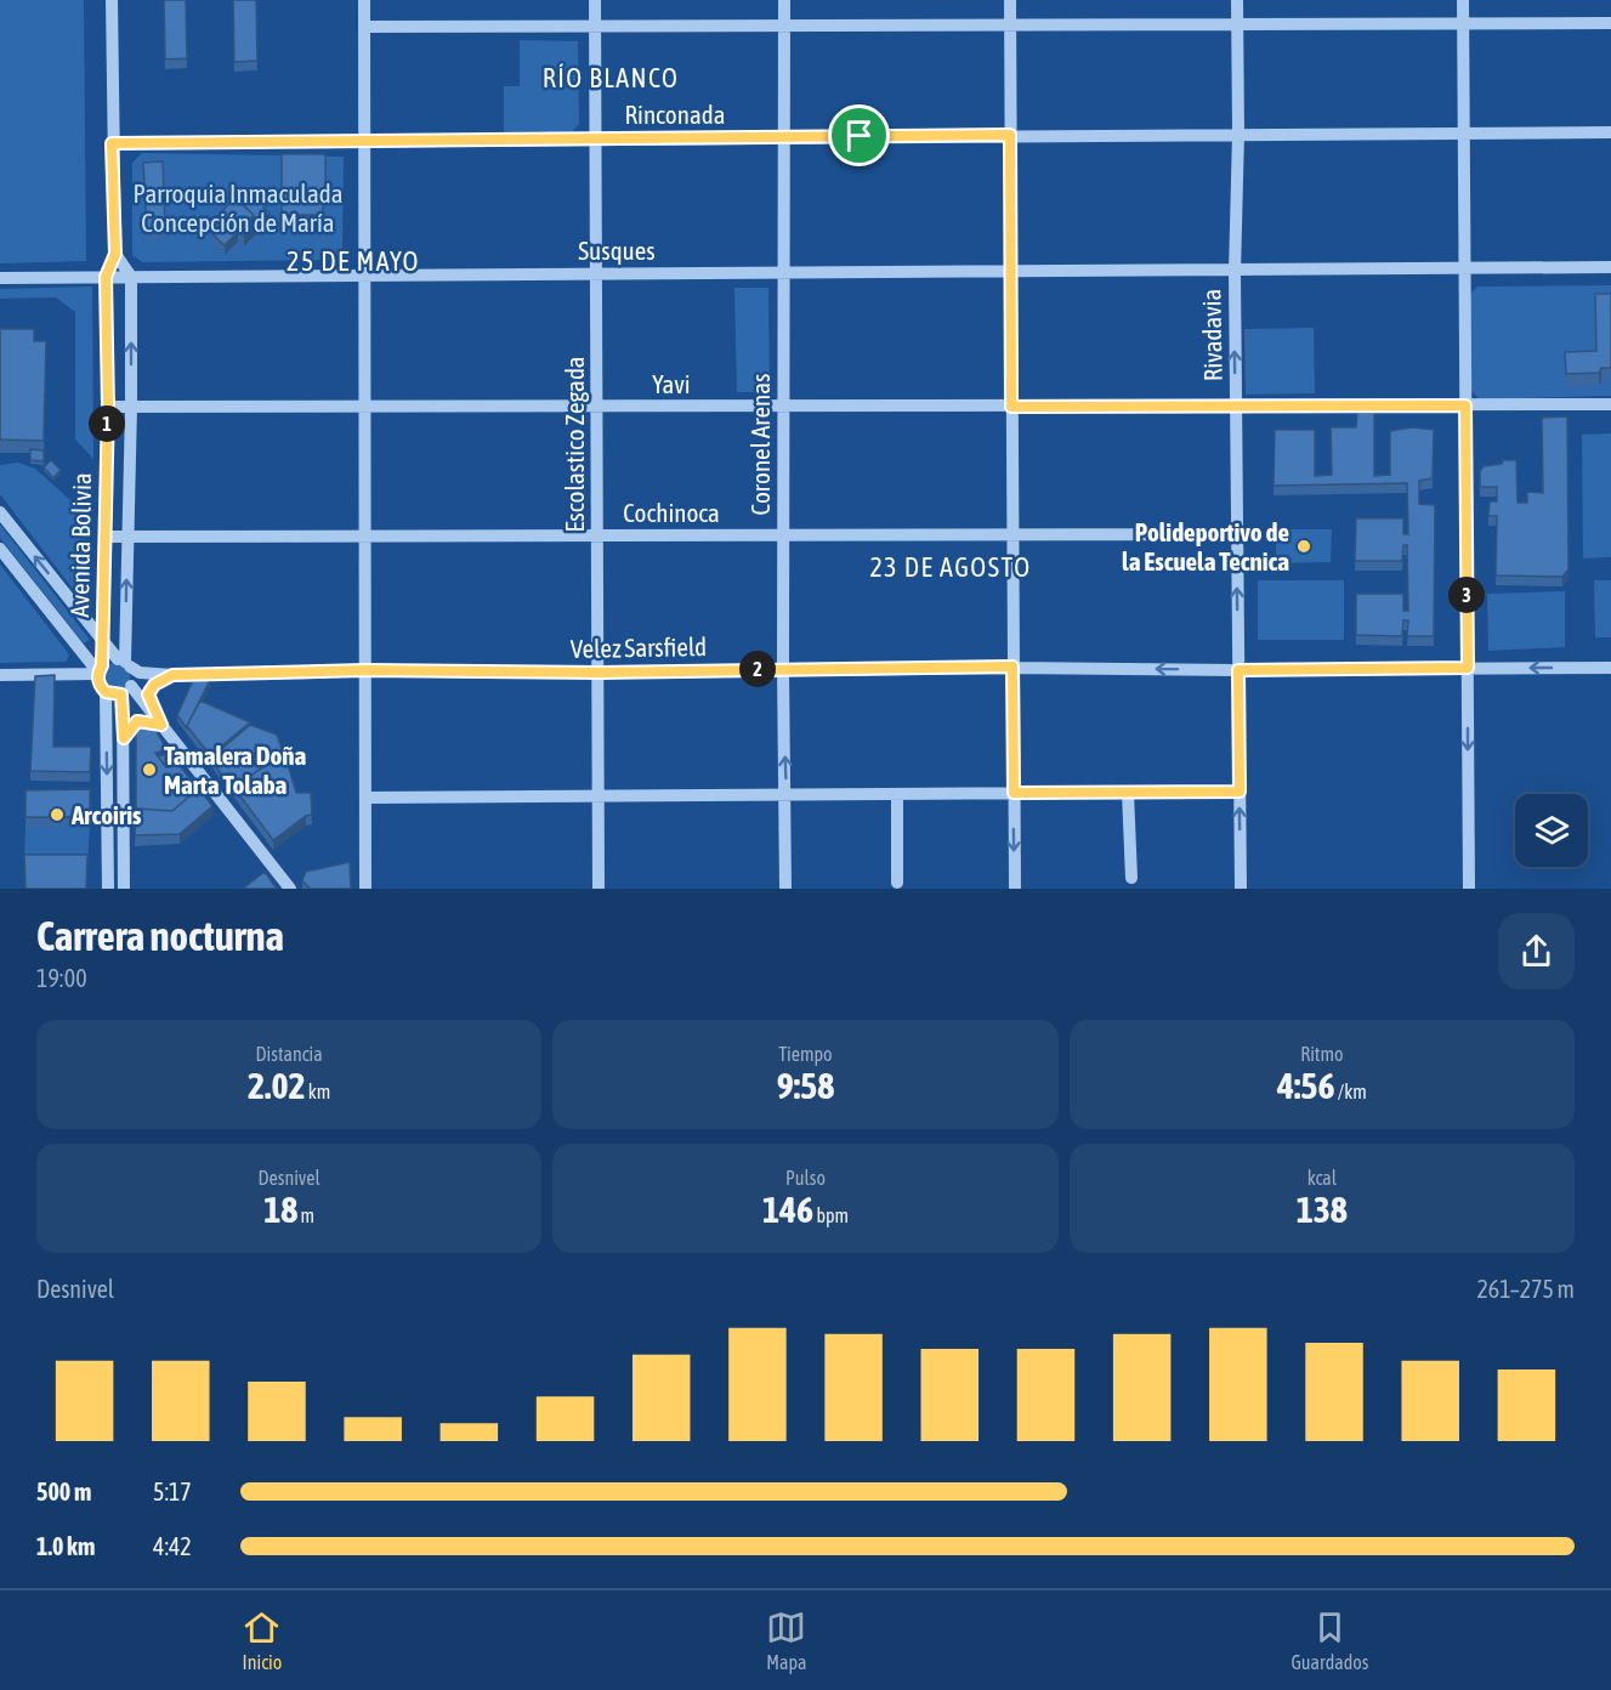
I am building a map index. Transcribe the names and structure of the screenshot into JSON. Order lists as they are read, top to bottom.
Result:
{
  "streets": {
    "street": [
      "Rinconada",
      "Susques",
      "Rivadavia",
      "Yavi",
      "Escolastico Zegada",
      "Coronel Arenas",
      "Cochinoca",
      "Avenida Bolivia",
      "Velez Sarsfield"
    ]
  },
  "crossings": [
    ["Rinconada", "Rivadavia"],
    ["Rinconada", "Escolastico Zegada"],
    ["Rinconada", "Coronel Arenas"],
    ["Rinconada", "Avenida Bolivia"],
    ["Susques", "Rivadavia"],
    ["Susques", "Escolastico Zegada"],
    ["Susques", "Coronel Arenas"],
    ["Susques", "Avenida Bolivia"],
    ["Rivadavia", "Yavi"],
    ["Rivadavia", "Cochinoca"],
    ["Rivadavia", "Velez Sarsfield"],
    ["Yavi", "Escolastico Zegada"],
    ["Yavi", "Coronel Arenas"],
    ["Yavi", "Avenida Bolivia"],
    ["Escolastico Zegada", "Cochinoca"],
    ["Escolastico Zegada", "Velez Sarsfield"],
    ["Coronel Arenas", "Cochinoca"],
    ["Coronel Arenas", "Velez Sarsfield"],
    ["Cochinoca", "Avenida Bolivia"],
    ["Avenida Bolivia", "Velez Sarsfield"]
  ],
  "one_way": ["Rivadavia"],
  "districts": ["RÍO BLANCO", "25 DE MAYO", "23 DE AGOSTO"],
  "parks": ["Parroquia Inmaculada Concepción de María"],
  "places": ["Polideportivo de la Escuela Tecnica", "Tamalera Doña Marta Tolaba", "Arcoiris"],
  "page": {
    "pins": ["1", "3", "2"],
    "heading": ["Carrera nocturna", "19:00"],
    "stats": [
      ["Distancia", "2.02 km"],
      ["Tiempo", "9:58"],
      ["Ritmo", "4:56 /km"],
      ["Desnivel", "18 m"],
      ["Pulso", "146 bpm"],
      ["kcal", "138"]
    ],
    "chart": ["Desnivel", "261–275 m"],
    "list": [
      {
        "name": "500 m",
        "note": "5:17"
      },
      {
        "name": "1.0 km",
        "note": "4:42"
      }
    ],
    "tabs": ["Inicio", "Mapa", "Guardados"]
  }
}
